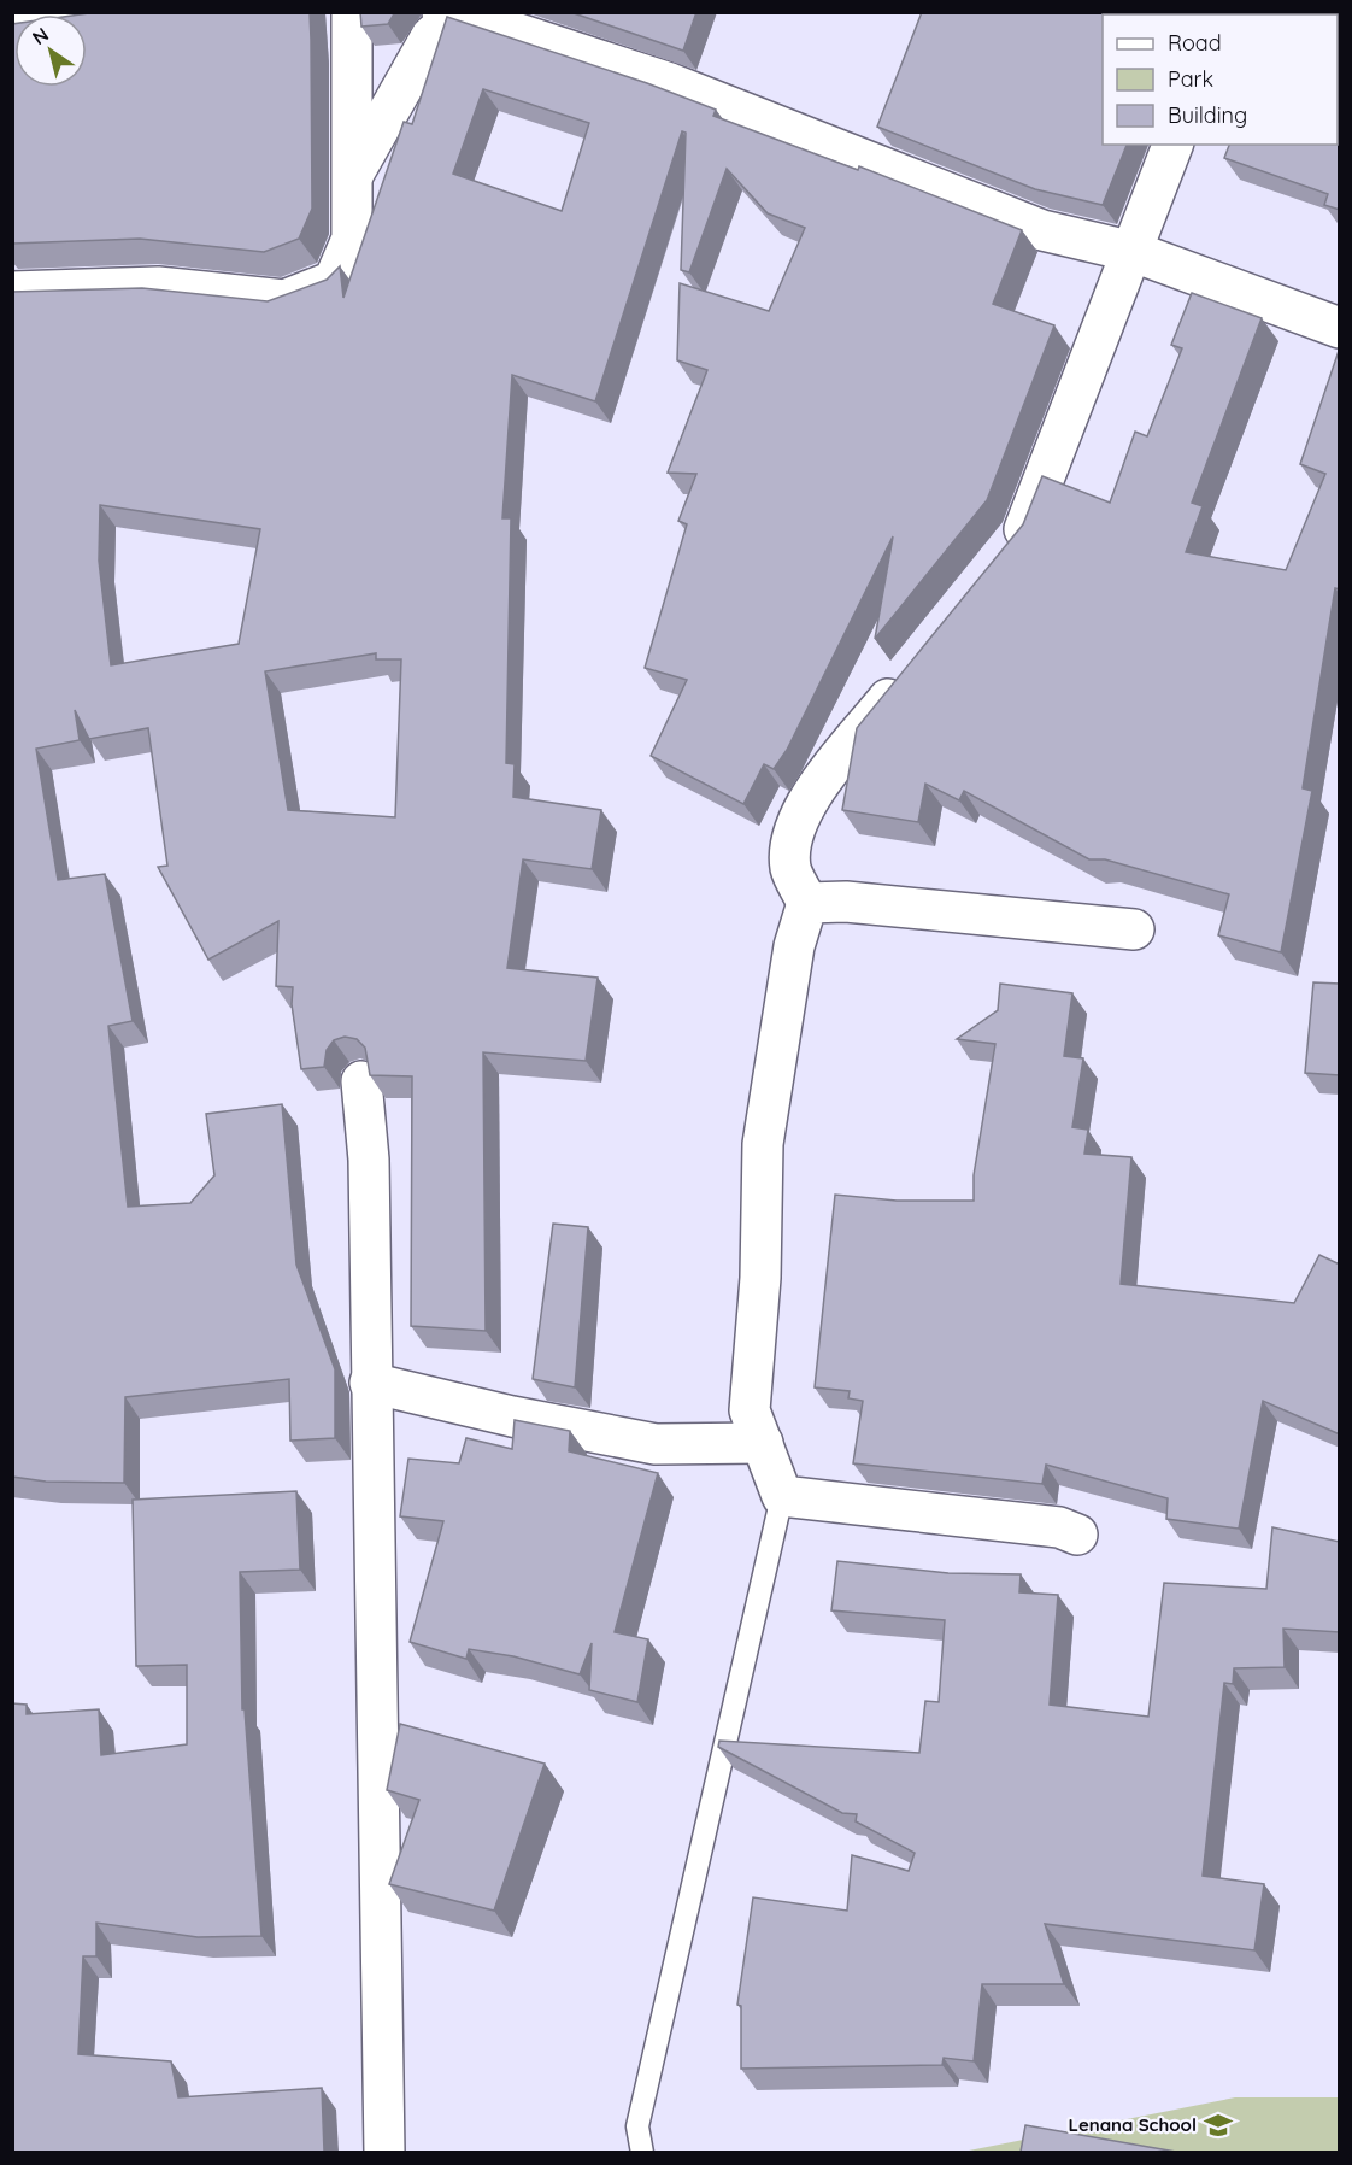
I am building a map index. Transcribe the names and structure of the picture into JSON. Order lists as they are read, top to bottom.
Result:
{
  "places": {
    "school or university": ["Lenana School"]
  },
  "legend": ["Road", "Park", "Building"],
  "north": "top left"
}
